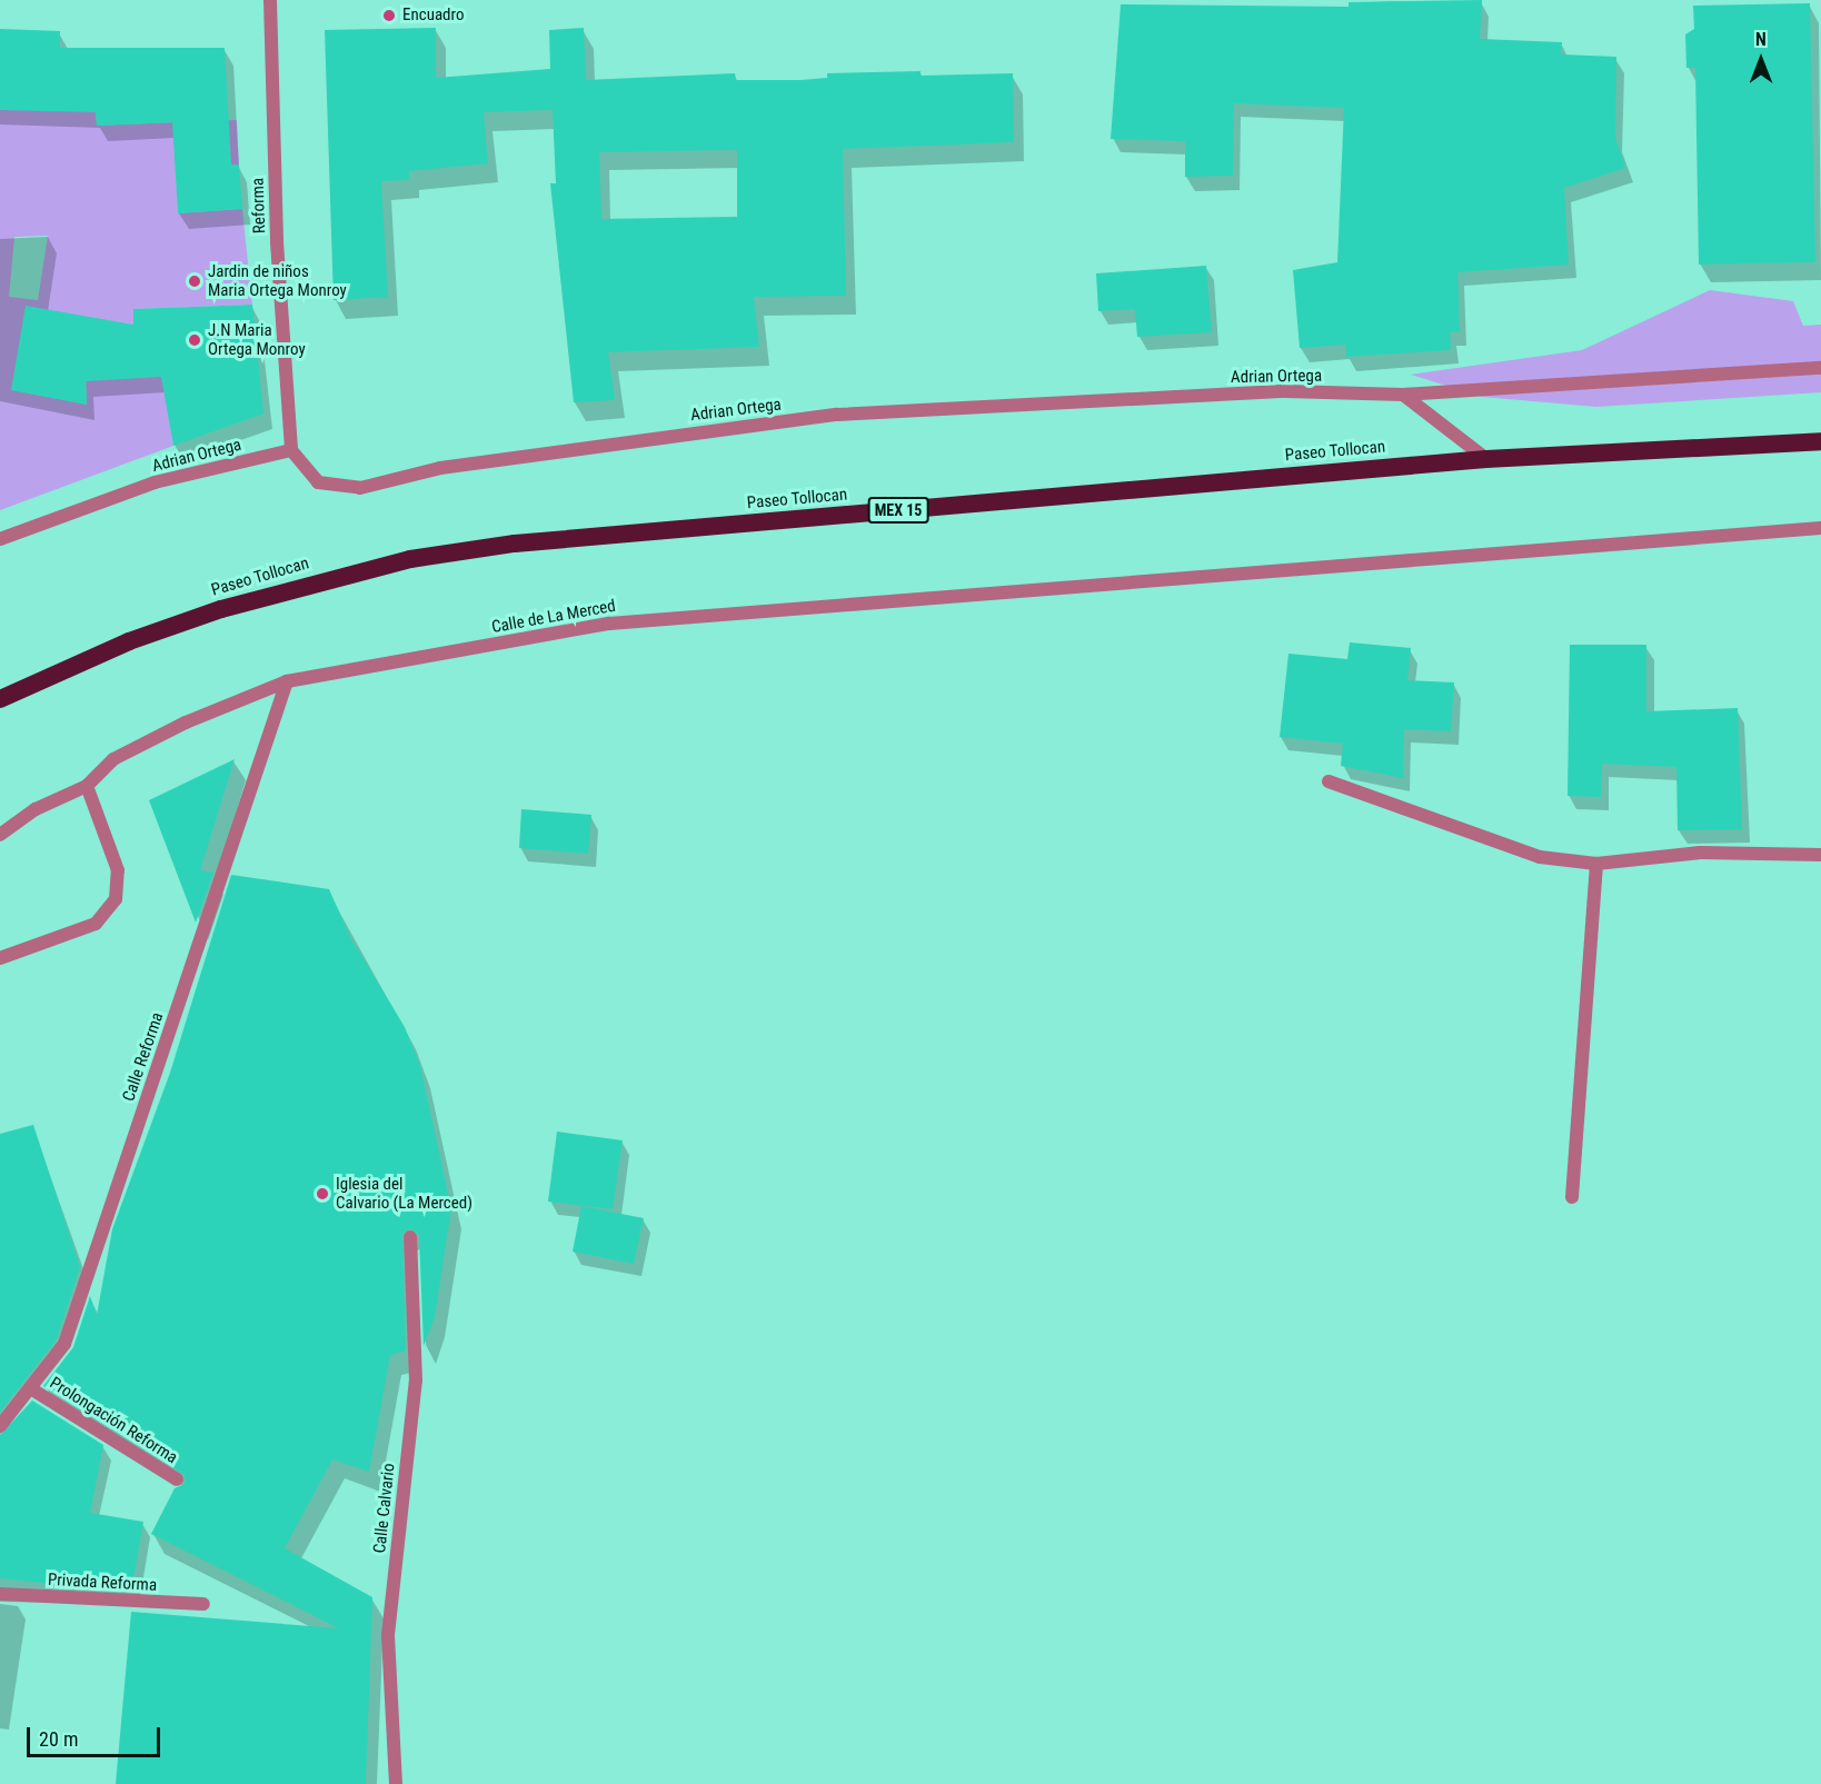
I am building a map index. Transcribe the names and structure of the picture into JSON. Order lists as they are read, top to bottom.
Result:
{
  "streets": {
    "highway": ["Paseo Tollocan", "MEX 15"],
    "street": [
      "Reforma",
      "Adrian Ortega",
      "Calle de La Merced",
      "Calle Reforma",
      "Prolongación Reforma",
      "Calle Calvario",
      "Privada Reforma"
    ]
  },
  "crossings": [
    ["Reforma", "Adrian Ortega"],
    ["Calle de La Merced", "Calle Reforma"],
    ["Calle Reforma", "Prolongación Reforma"]
  ],
  "places": [
    "Encuadro",
    "Jardin de niños Maria Ortega Monroy",
    "J.N Maria Ortega Monroy",
    "Iglesia del Calvario (La Merced)"
  ],
  "scale_bar": "20 m",
  "north": "top"
}
